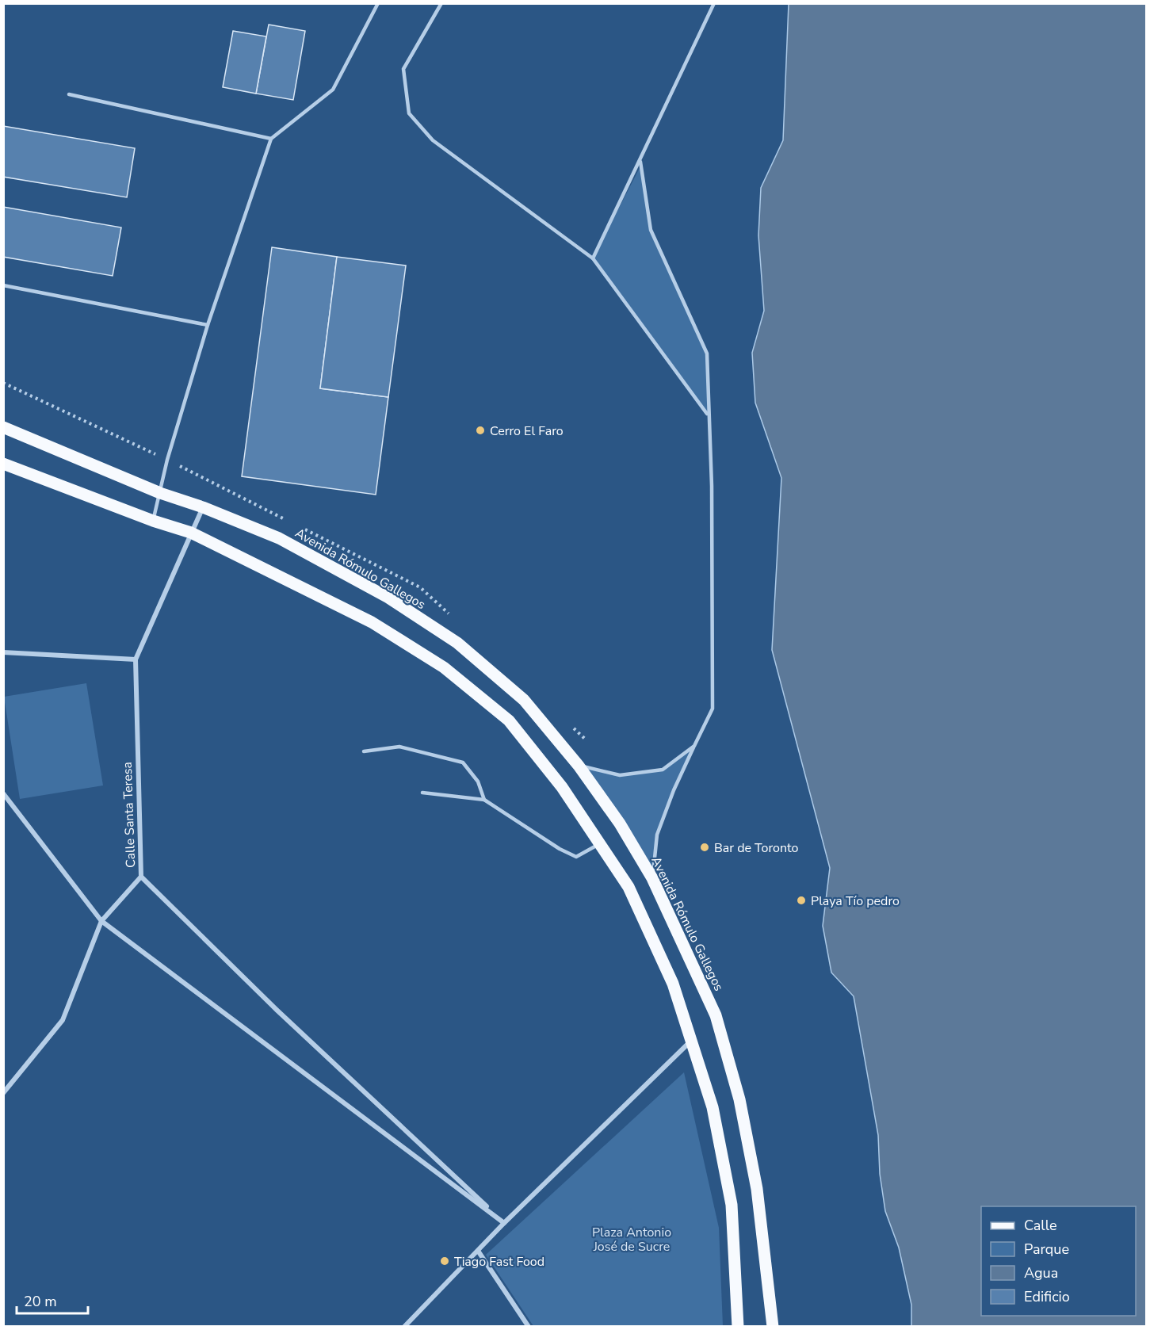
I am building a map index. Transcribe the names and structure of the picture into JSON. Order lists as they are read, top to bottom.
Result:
{
  "streets": {
    "main road": ["Avenida Rómulo Gallegos"],
    "street": ["Calle Santa Teresa"]
  },
  "crossings": [
    ["Avenida Rómulo Gallegos", "Calle Santa Teresa"]
  ],
  "parks": ["Plaza Antonio José de Sucre"],
  "places": [
    "Cerro El Faro",
    "Bar de Toronto",
    "Playa Tío pedro",
    "Tiago Fast Food"
  ],
  "legend": [
    "Calle",
    "Parque",
    "Agua",
    "Edificio"
  ],
  "scale_bar": "20 m"
}
